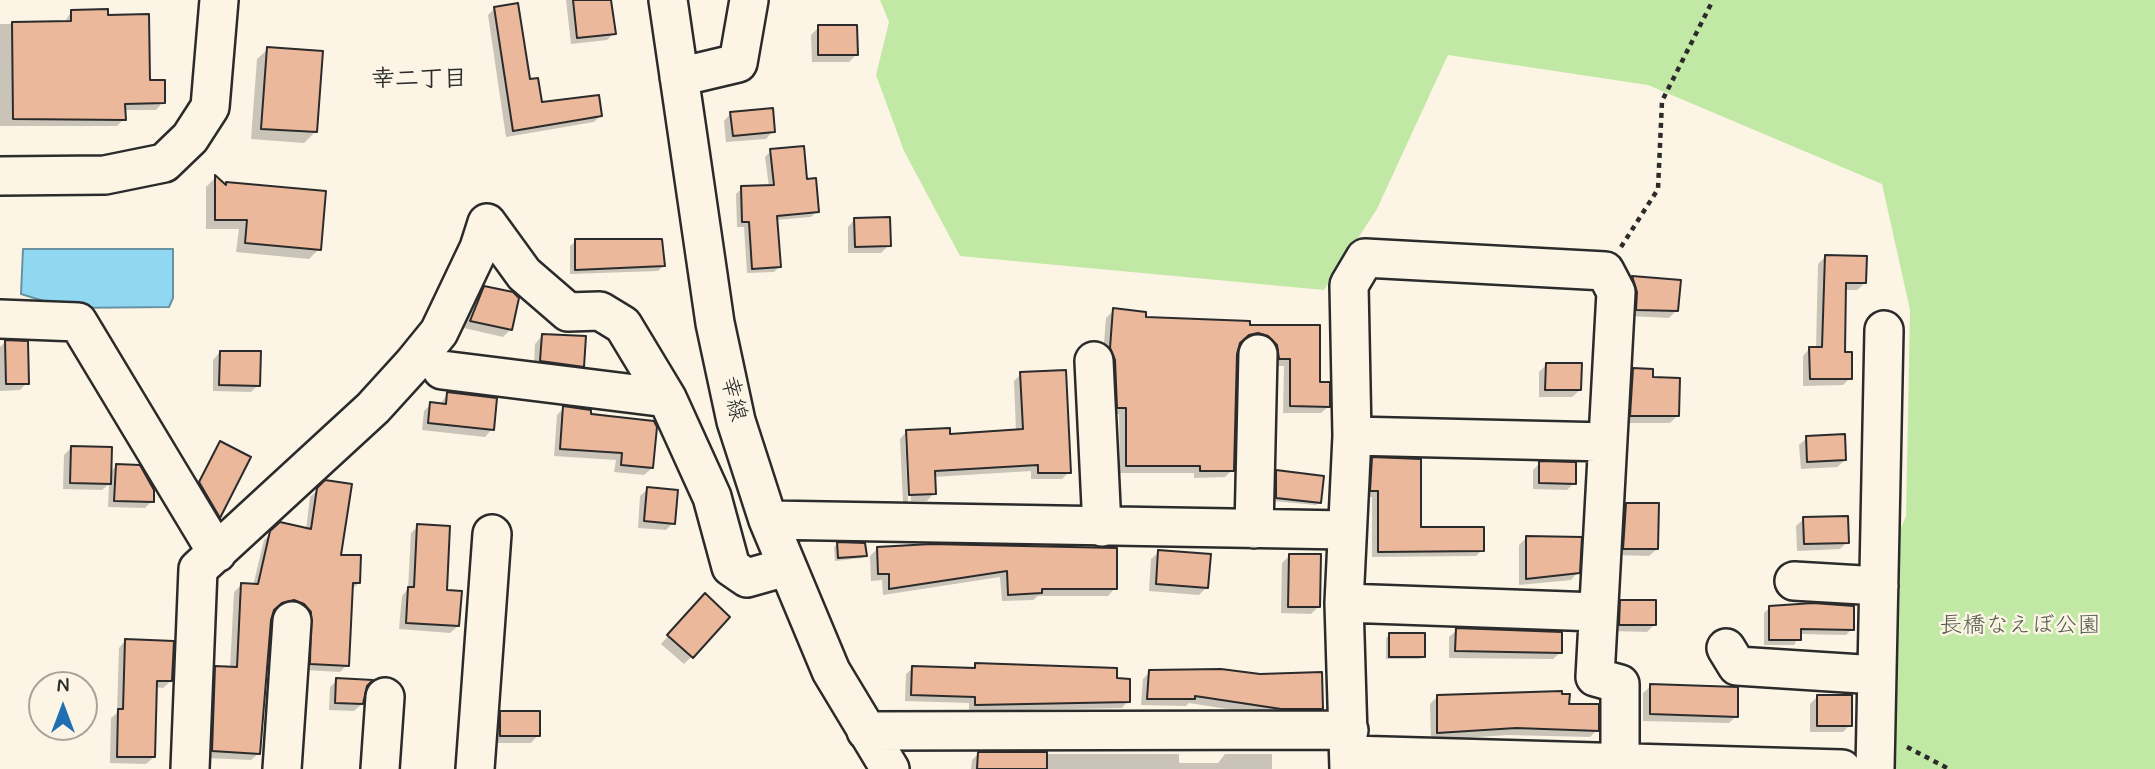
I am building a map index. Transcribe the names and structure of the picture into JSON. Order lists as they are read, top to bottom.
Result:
{
  "streets": {
    "street": ["幸線"]
  },
  "districts": ["幸二丁目"],
  "parks": ["長橋なえぼ公園"],
  "north": "top"
}
